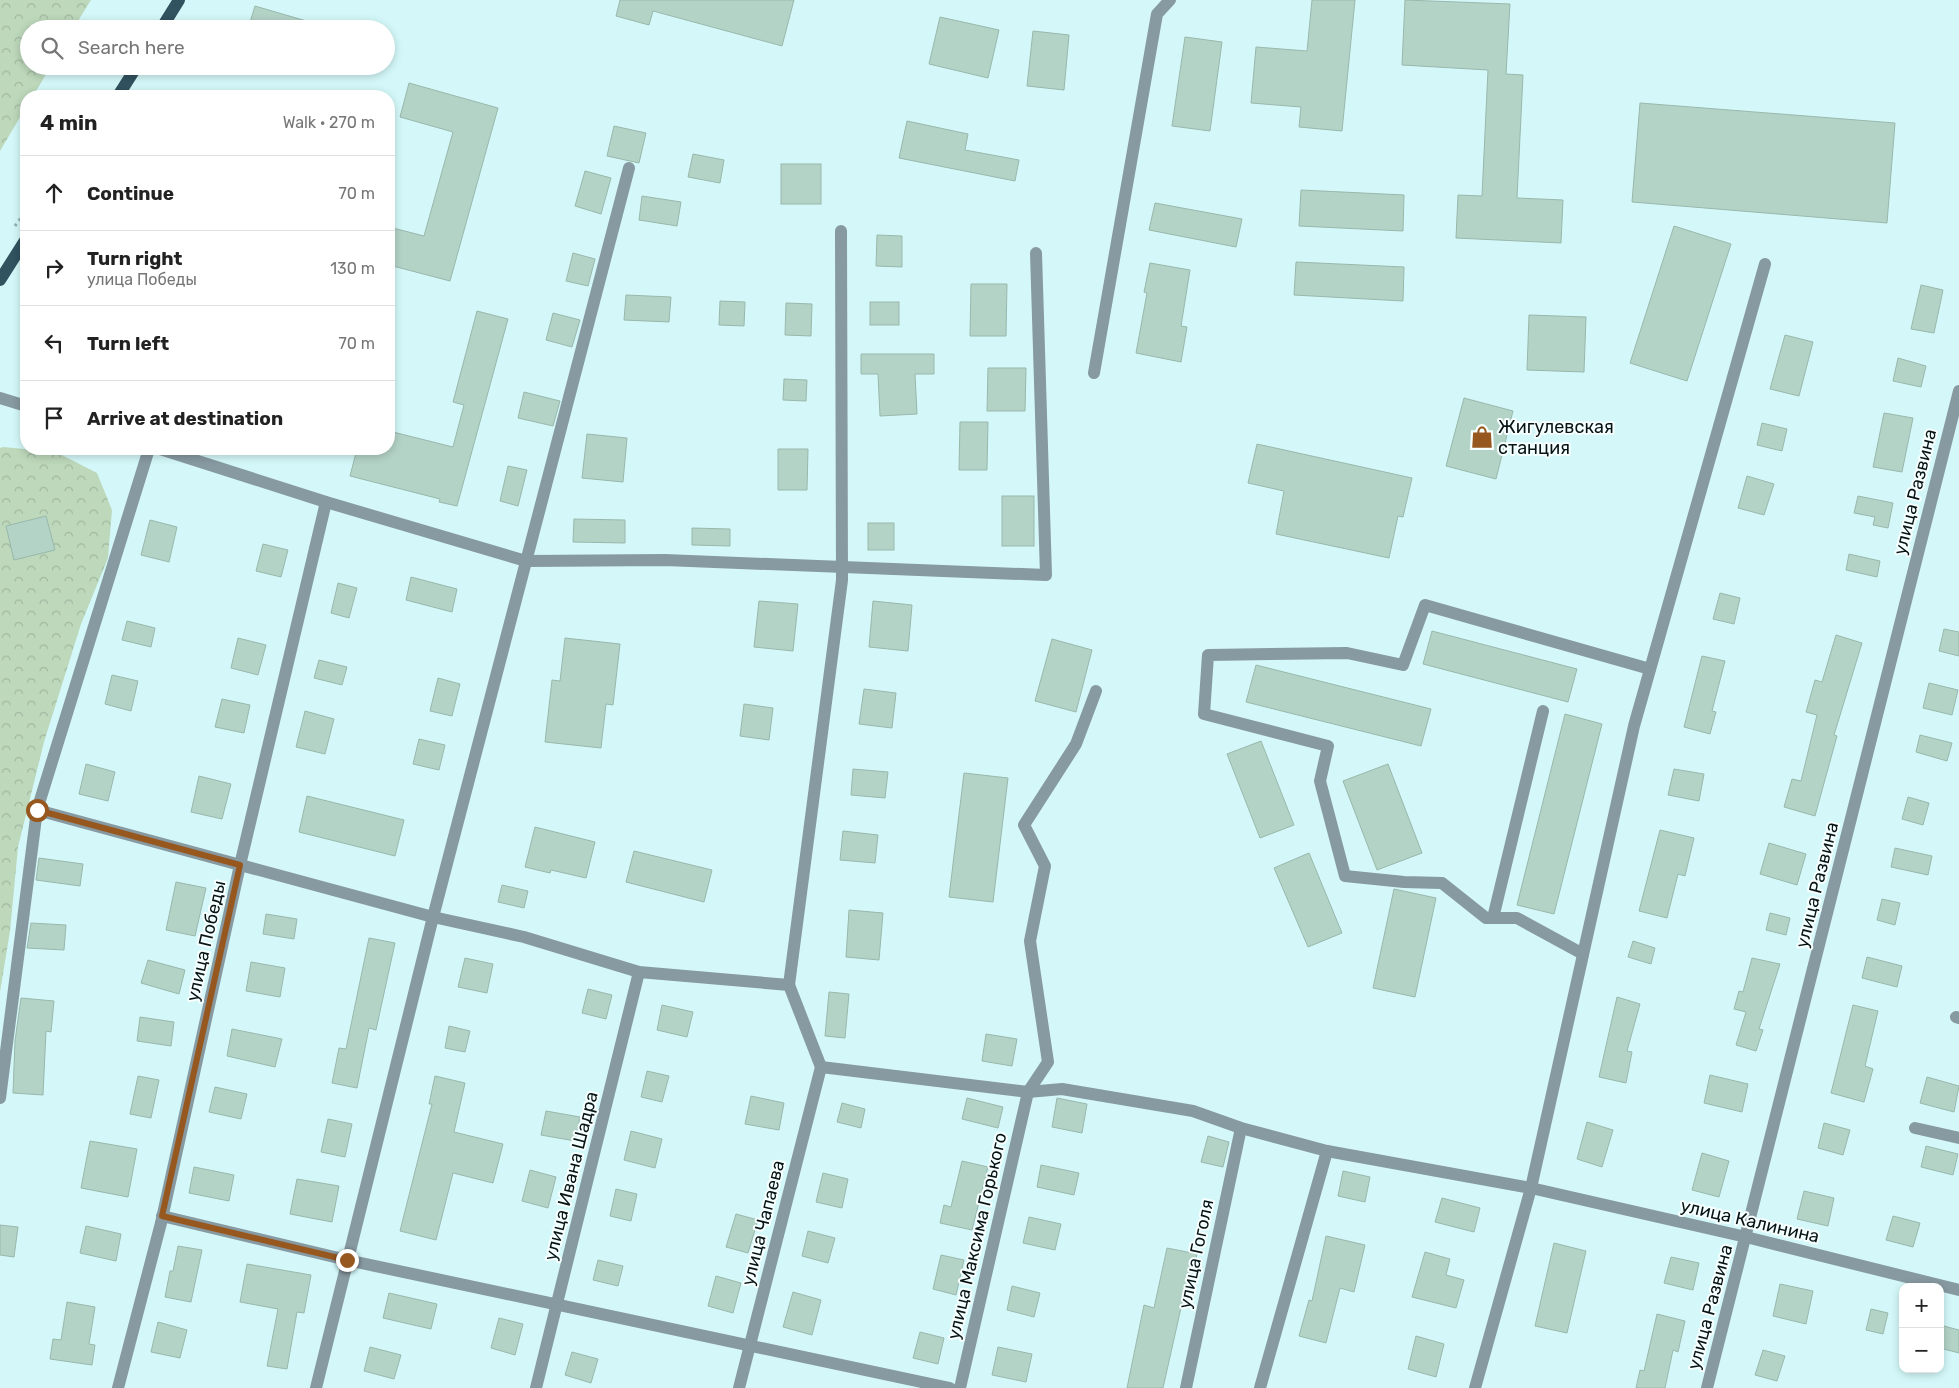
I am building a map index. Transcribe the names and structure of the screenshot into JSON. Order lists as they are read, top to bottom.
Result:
{
  "streets": {
    "street": [
      "улица Развина",
      "улица Победы",
      "улица Ивана Шадра",
      "улица Калинина",
      "улица Чапаева",
      "улица Максима Горького",
      "улица Гоголя"
    ]
  },
  "crossings": [
    ["улица Развина", "улица Калинина"],
    ["улица Калинина", "улица Чапаева"],
    ["улица Калинина", "улица Максима Горького"],
    ["улица Калинина", "улица Гоголя"]
  ],
  "places": {
    "shop": ["Жигулевская станция"]
  },
  "page": {
    "search": "Search here",
    "heading": ["4 min", "Walk · 270 m"],
    "list": [
      ["Continue", "70 m"],
      ["Turn right", "улица Победы", "130 m"],
      ["Turn left", "70 m"],
      "Arrive at destination"
    ],
    "map_buttons": ["+", "−"]
  }
}
